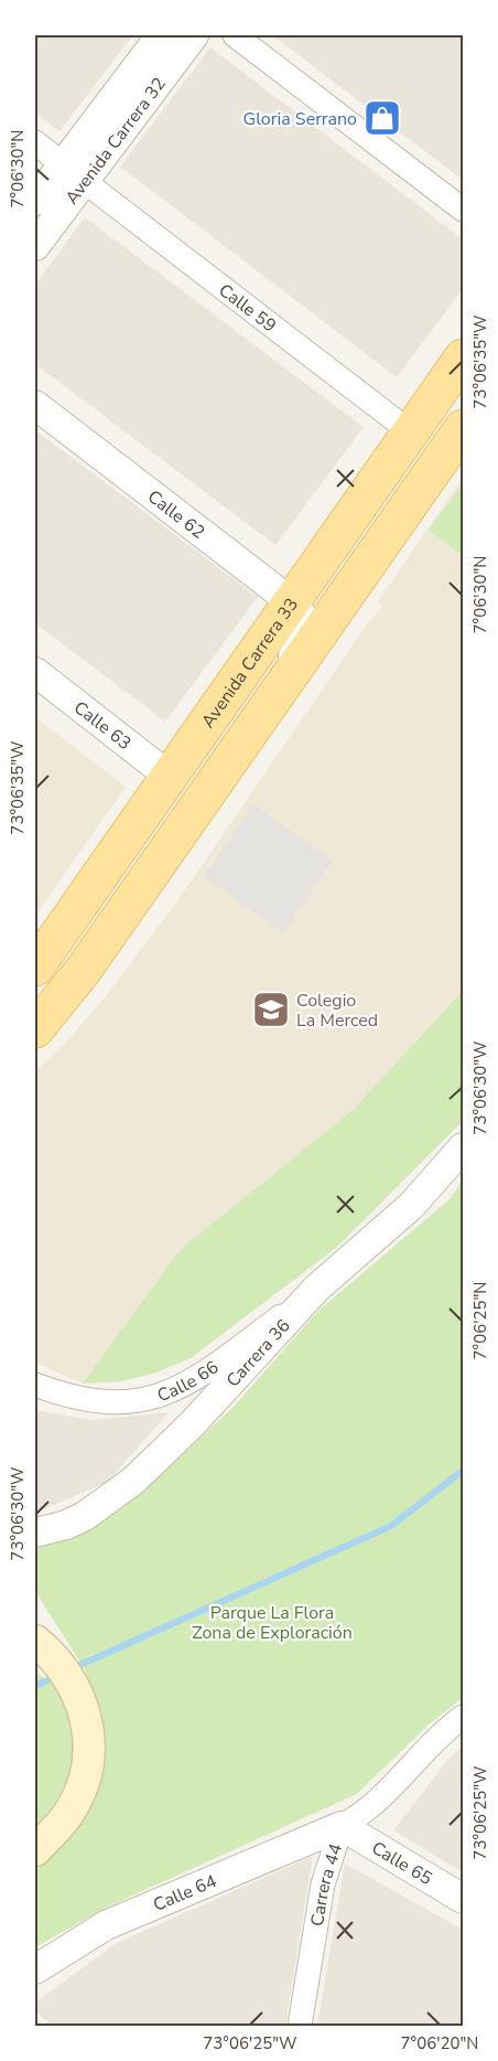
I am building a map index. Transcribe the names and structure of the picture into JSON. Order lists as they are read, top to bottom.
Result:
{
  "streets": {
    "main road": ["Avenida Carrera 33"],
    "street": [
      "Avenida Carrera 32",
      "Calle 59",
      "Calle 62",
      "Calle 63",
      "Carrera 36",
      "Calle 66",
      "Calle 65",
      "Carrera 44",
      "Calle 64"
    ]
  },
  "crossings": [
    ["Avenida Carrera 32", "Calle 59"],
    ["Calle 59", "Avenida Carrera 33"],
    ["Calle 62", "Avenida Carrera 33"],
    ["Avenida Carrera 33", "Calle 63"],
    ["Carrera 36", "Calle 66"],
    ["Calle 65", "Carrera 44"],
    ["Calle 65", "Calle 64"],
    ["Carrera 44", "Calle 64"]
  ],
  "parks": ["Parque La Flora Zona de Exploración"],
  "places": {
    "shop": ["Gloria Serrano"],
    "school or university": ["Colegio La Merced"]
  },
  "coordinates": [
    "7°06'30\"N",
    "73°06'35\"W",
    "73°06'30\"W",
    "7°06'25\"N",
    "73°06'25\"W",
    "7°06'20\"N"
  ]
}
